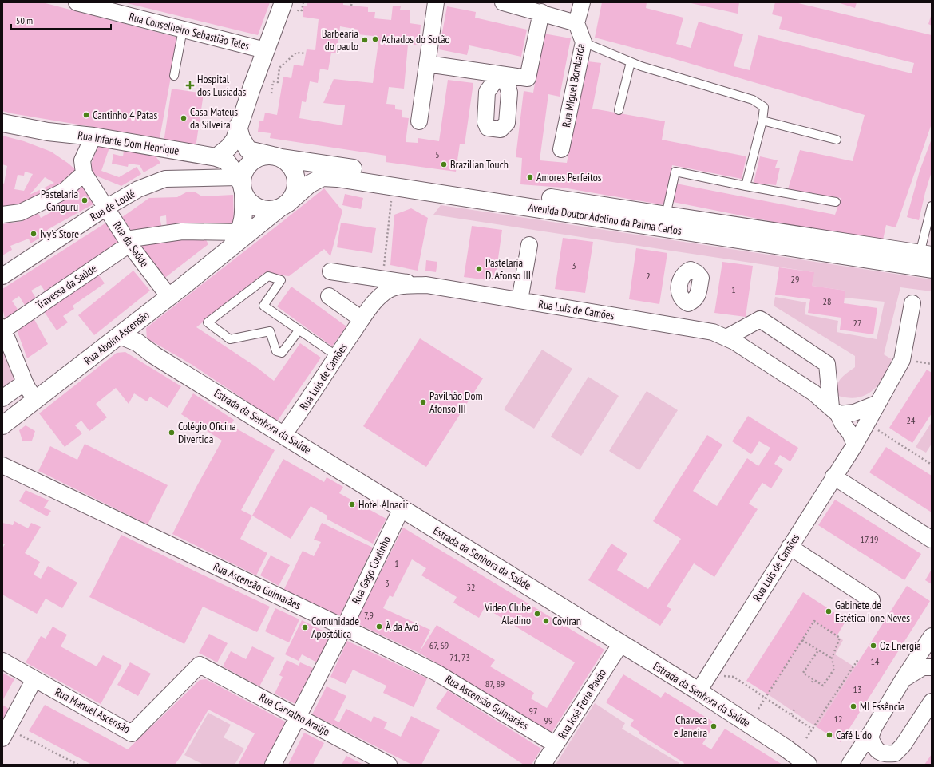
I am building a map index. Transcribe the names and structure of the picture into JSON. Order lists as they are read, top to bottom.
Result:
{
  "streets": {
    "main road": [
      "Rua Infante Dom Henrique",
      "Avenida Doutor Adelino da Palma Carlos",
      "Rua Aboim Ascensão",
      "Estrada da Senhora da Saúde"
    ],
    "street": [
      "Rua Conselheiro Sebastião Teles",
      "Rua Miguel Bombarda",
      "Rua de Loulé",
      "Rua da Saúde",
      "Travessa da Saúde",
      "Rua Luís de Camões",
      "Rua Gago Coutinho",
      "Rua Ascensão Guimarães",
      "Rua José Feria Pavão",
      "Rua Manuel Ascensão",
      "Rua Carvalho Araújo"
    ]
  },
  "crossings": [
    ["Rua Infante Dom Henrique", "Rua de Loulé"],
    ["Rua Infante Dom Henrique", "Avenida Doutor Adelino da Palma Carlos"],
    ["Rua Infante Dom Henrique", "Rua Aboim Ascensão"],
    ["Rua de Loulé", "Avenida Doutor Adelino da Palma Carlos"],
    ["Rua de Loulé", "Rua da Saúde"],
    ["Rua de Loulé", "Rua Aboim Ascensão"],
    ["Avenida Doutor Adelino da Palma Carlos", "Rua Aboim Ascensão"],
    ["Rua da Saúde", "Travessa da Saúde"],
    ["Rua da Saúde", "Rua Aboim Ascensão"],
    ["Rua Luís de Camões", "Estrada da Senhora da Saúde"],
    ["Estrada da Senhora da Saúde", "Rua Gago Coutinho"],
    ["Estrada da Senhora da Saúde", "Rua José Feria Pavão"],
    ["Rua Gago Coutinho", "Rua Ascensão Guimarães"],
    ["Rua Gago Coutinho", "Rua Carvalho Araújo"],
    ["Rua Ascensão Guimarães", "Rua José Feria Pavão"],
    ["Rua Manuel Ascensão", "Rua Carvalho Araújo"]
  ],
  "places": {
    "other": [
      "Achados do Sotão",
      "Barbearia do paulo",
      "Cantinho 4 Patas",
      "Casa Mateus da Silveira",
      "Brazilian Touch",
      "Amores Perfeitos",
      "Pastelaria Canguru",
      "Ivy's Store",
      "Pastelaria D. Afonso III",
      "Pavilhão Dom Afonso III",
      "Colégio Oficina Divertida",
      "Hotel Alnacir",
      "Gabinete de Estética Ione Neves",
      "Video Clube Aladino",
      "Coviran",
      "À da Avó",
      "Comunidade Apostólica",
      "Oz Energia",
      "MJ Essência",
      "Chaveca e Janeira",
      "Café Lido"
    ],
    "health": ["Hospital dos Lusíadas"]
  },
  "house_numbers": [
    "5",
    "3",
    "2",
    "29",
    "1",
    "28",
    "27",
    "24",
    "17,19",
    "1",
    "3",
    "32",
    "7,9",
    "67, 69",
    "71, 73",
    "14",
    "87, 89",
    "13",
    "97",
    "12",
    "99"
  ],
  "scale_bar": "50 m"
}
